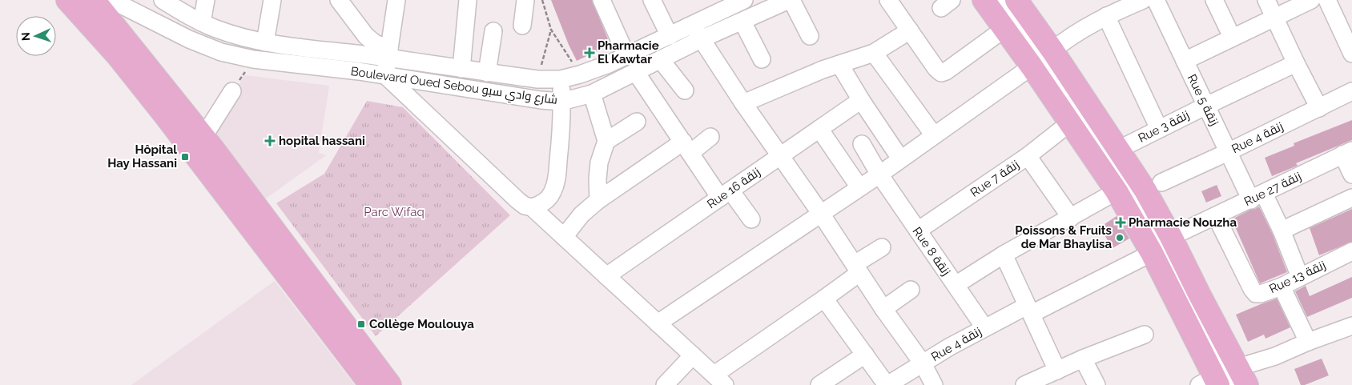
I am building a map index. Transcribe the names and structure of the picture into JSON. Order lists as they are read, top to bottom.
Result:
{
  "streets": {
    "street": [
      "Boulevard Oued Sebou شارع وادي سبو",
      "Rue 5 زنقة",
      "Rue 3 زنقة",
      "Rue 4 زنقة",
      "Rue 7 زنقة",
      "Rue 16 زنقة",
      "Rue 27 زنقة",
      "Rue 8 زنقة",
      "Rue 13 زنقة"
    ]
  },
  "crossings": [
    ["Rue 5 زنقة", "Rue 3 زنقة"],
    ["Rue 5 زنقة", "Rue 4 زنقة"],
    ["Rue 5 زنقة", "Rue 27 زنقة"],
    ["Rue 5 زنقة", "Rue 13 زنقة"],
    ["Rue 4 زنقة", "Rue 8 زنقة"],
    ["Rue 7 زنقة", "Rue 8 زنقة"],
    ["Rue 27 زنقة", "Rue 13 زنقة"]
  ],
  "parks": ["Parc Wifaq"],
  "places": {
    "health": ["Pharmacie El Kawtar", "hopital hassani", "Pharmacie Nouzha"],
    "transit": ["Hôpital Hay Hassani", "Collège Moulouya"],
    "other": ["Poissons & Fruits de Mar Bhaylisa"]
  },
  "north": "left"
}
